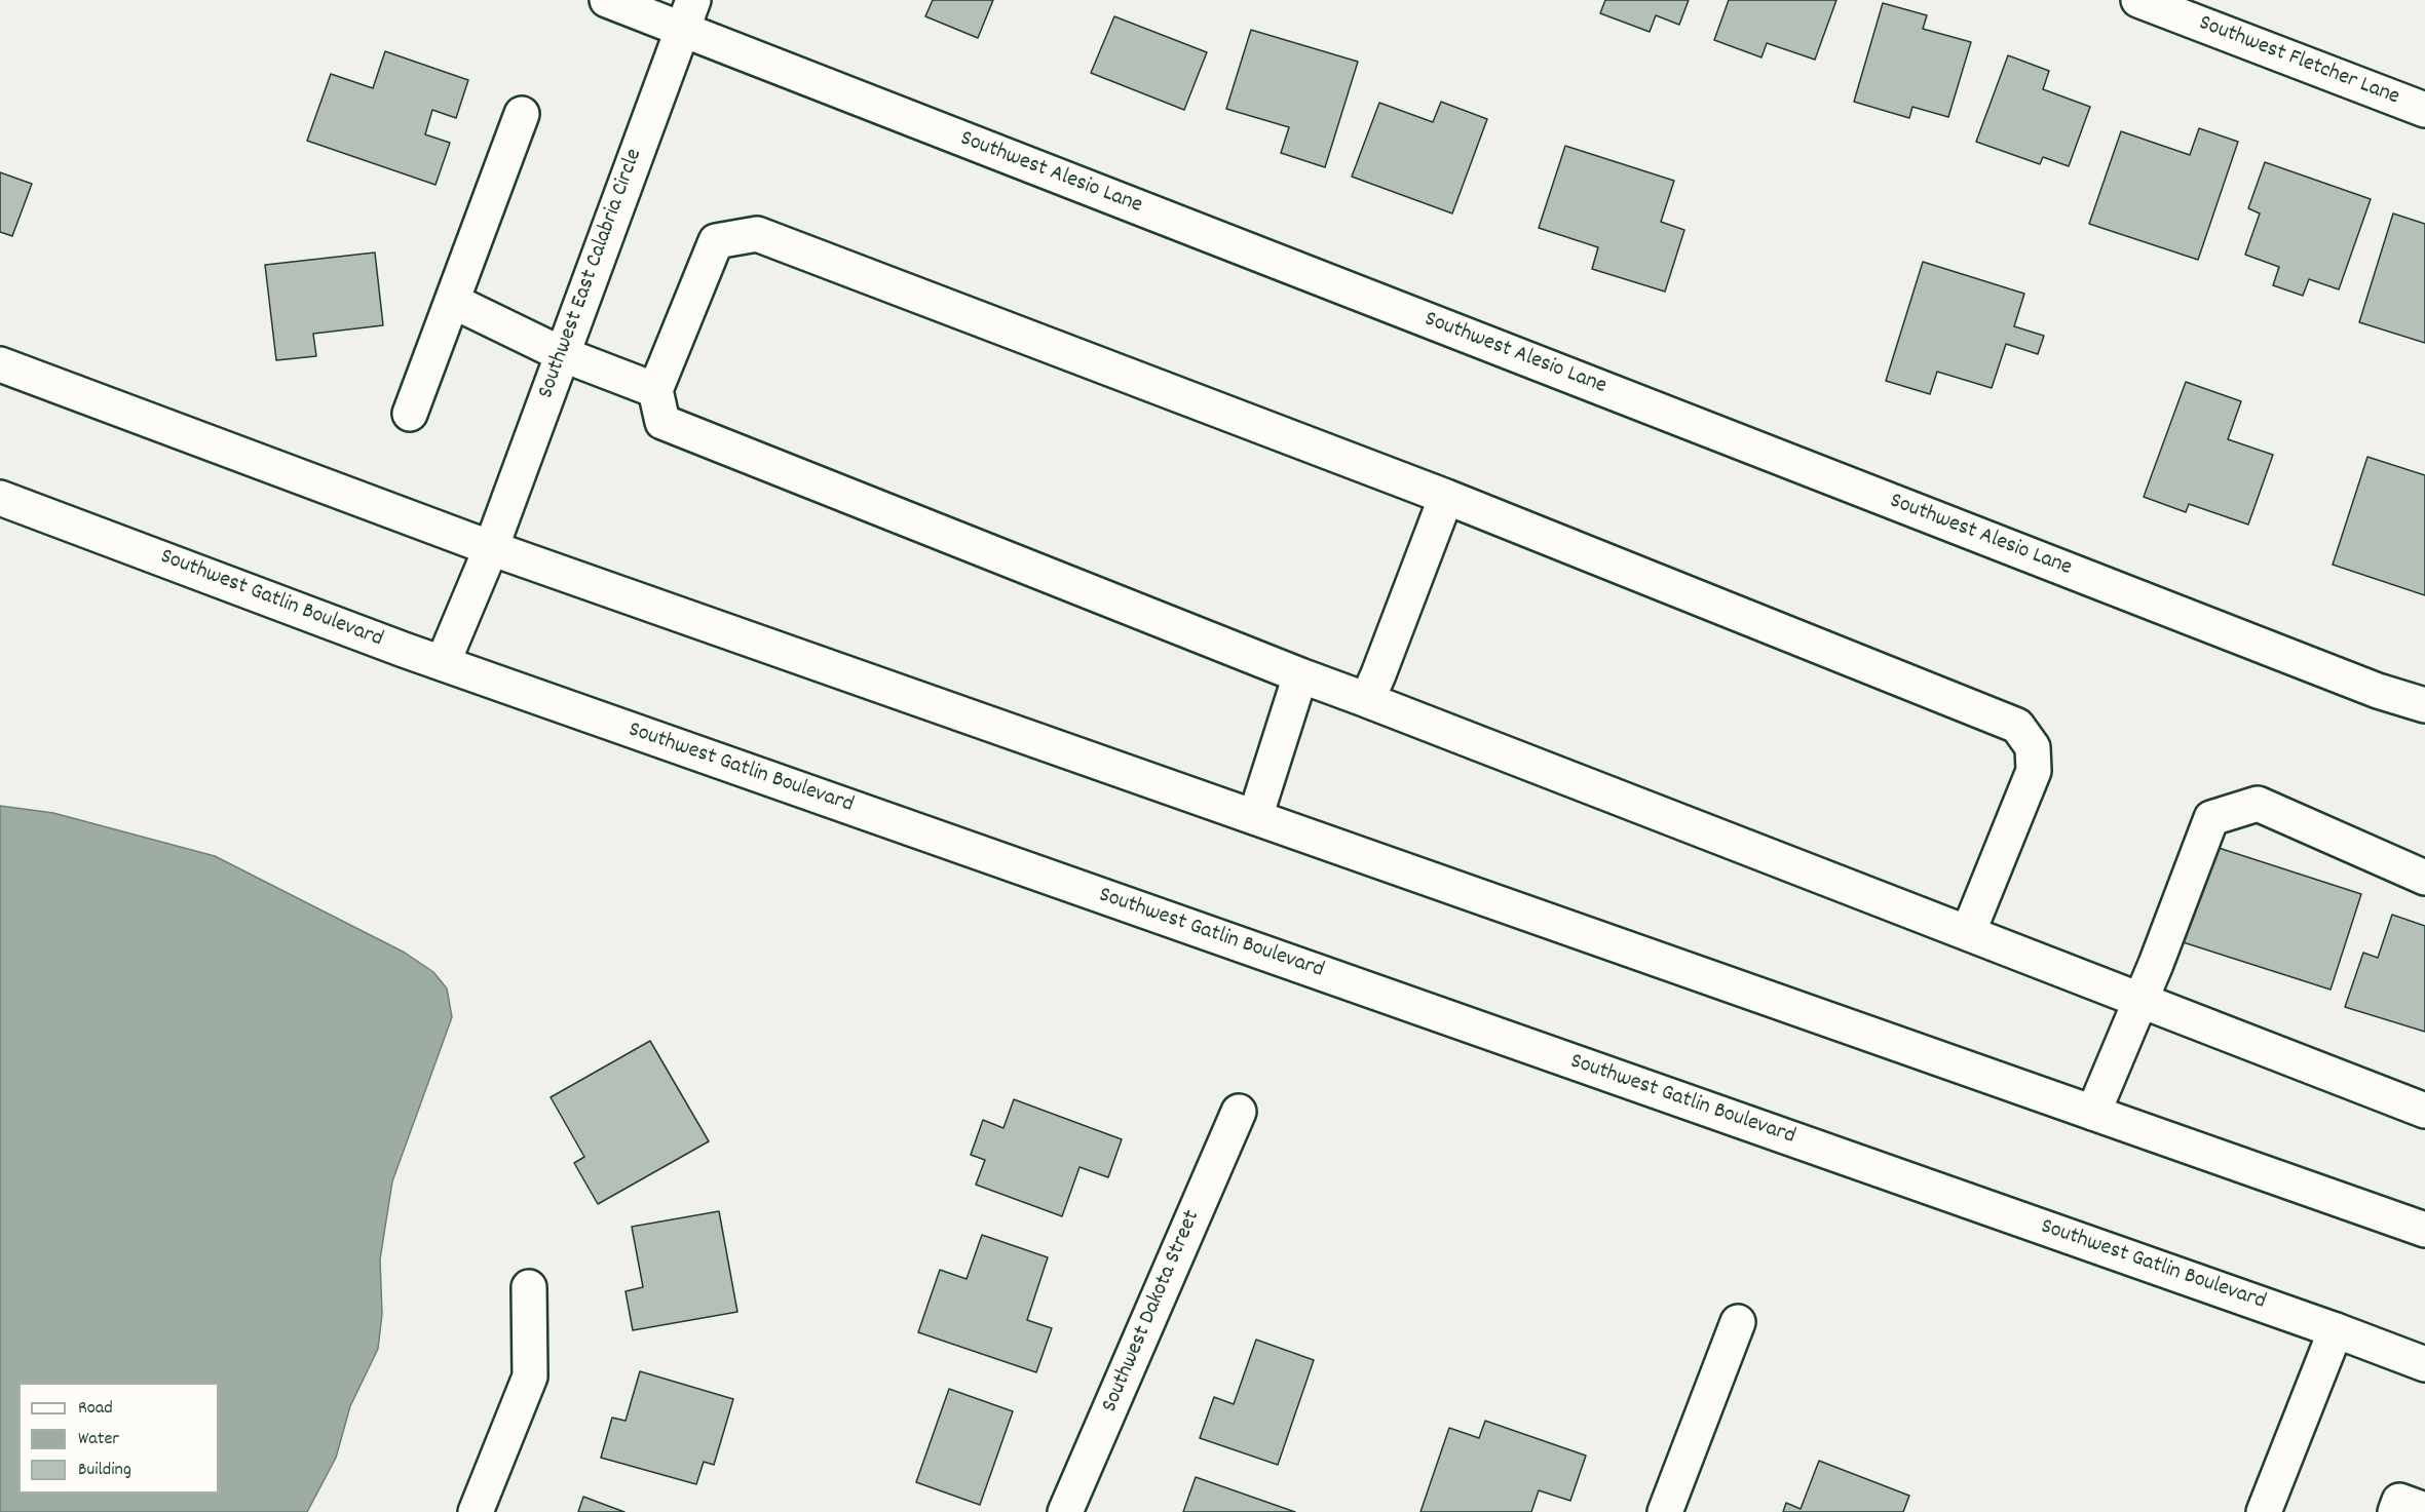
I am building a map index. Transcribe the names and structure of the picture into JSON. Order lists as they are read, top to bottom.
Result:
{
  "streets": {
    "main road": [
      "Southwest Fletcher Lane",
      "Southwest Alesio Lane",
      "Southwest East Calabria Circle",
      "Southwest Gatlin Boulevard",
      "Southwest Dakota Street"
    ]
  },
  "crossings": [
    ["Southwest Alesio Lane", "Southwest East Calabria Circle"],
    ["Southwest East Calabria Circle", "Southwest Gatlin Boulevard"]
  ],
  "legend": ["Road", "Water", "Building"]
}
